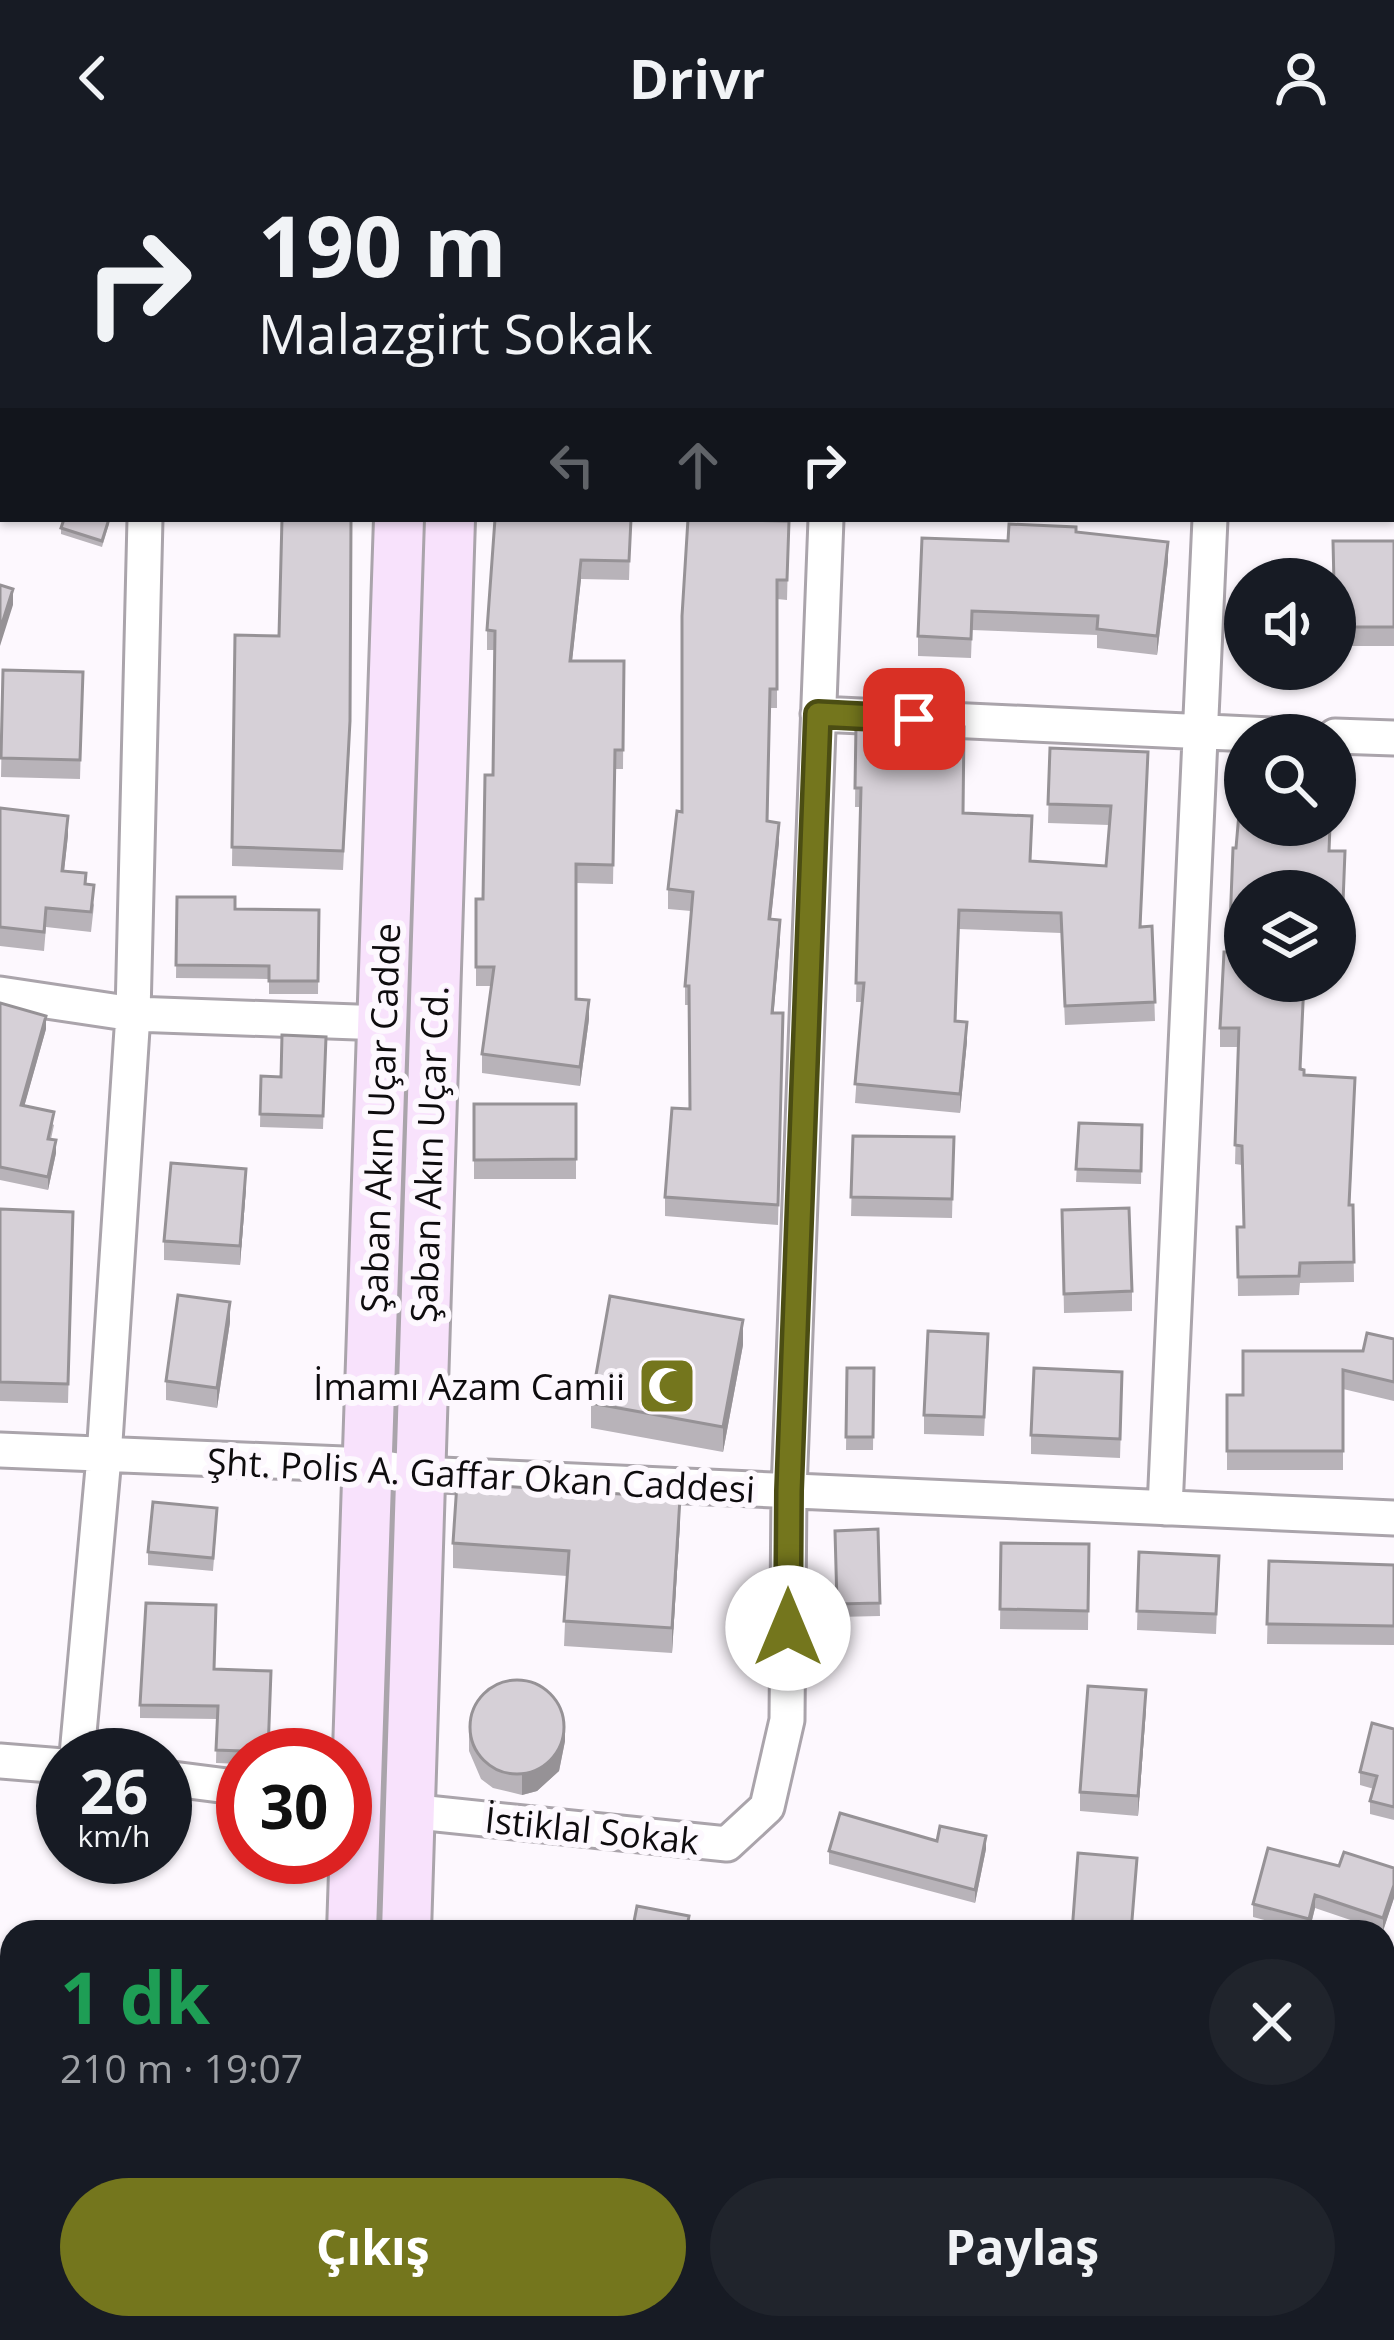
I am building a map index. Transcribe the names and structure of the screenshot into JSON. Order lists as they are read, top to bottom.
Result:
{
  "streets": {
    "main road": ["Şaban Akın Uçar Cadde", "Şaban Akın Uçar Cd."],
    "street": ["Şht. Polis A. Gaffar Okan Caddesi", "İstiklal Sokak"]
  },
  "crossings": [
    ["Şaban Akın Uçar Cadde", "Şht. Polis A. Gaffar Okan Caddesi"],
    ["Şaban Akın Uçar Cd.", "Şht. Polis A. Gaffar Okan Caddesi"],
    ["Şaban Akın Uçar Cd.", "İstiklal Sokak"],
    ["Şht. Polis A. Gaffar Okan Caddesi", "İstiklal Sokak"]
  ],
  "places": {
    "mosque": ["İmamı Azam Camii"]
  },
  "page": {
    "header": "Drivr",
    "turn": ["190 m", "Malazgirt Sokak"],
    "speed": "26 km/h",
    "limit": "30",
    "heading": ["1 dk", "210 m · 19:07"],
    "buttons": ["Çıkış", "Paylaş"]
  }
}
